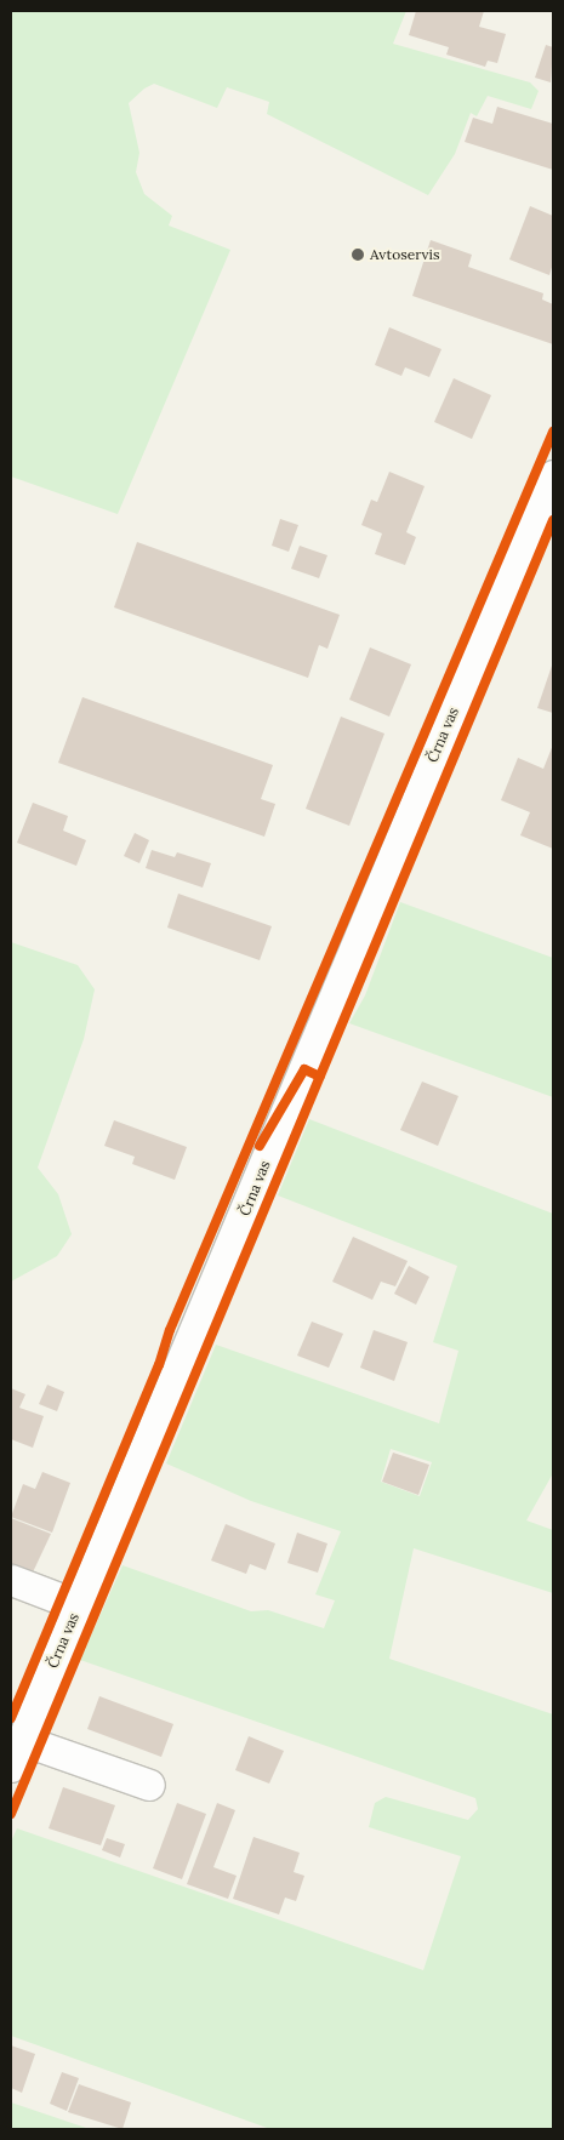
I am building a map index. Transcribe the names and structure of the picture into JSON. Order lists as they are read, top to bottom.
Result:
{
  "streets": {
    "street": ["Črna vas"]
  },
  "places": ["Avtoservis"]
}
